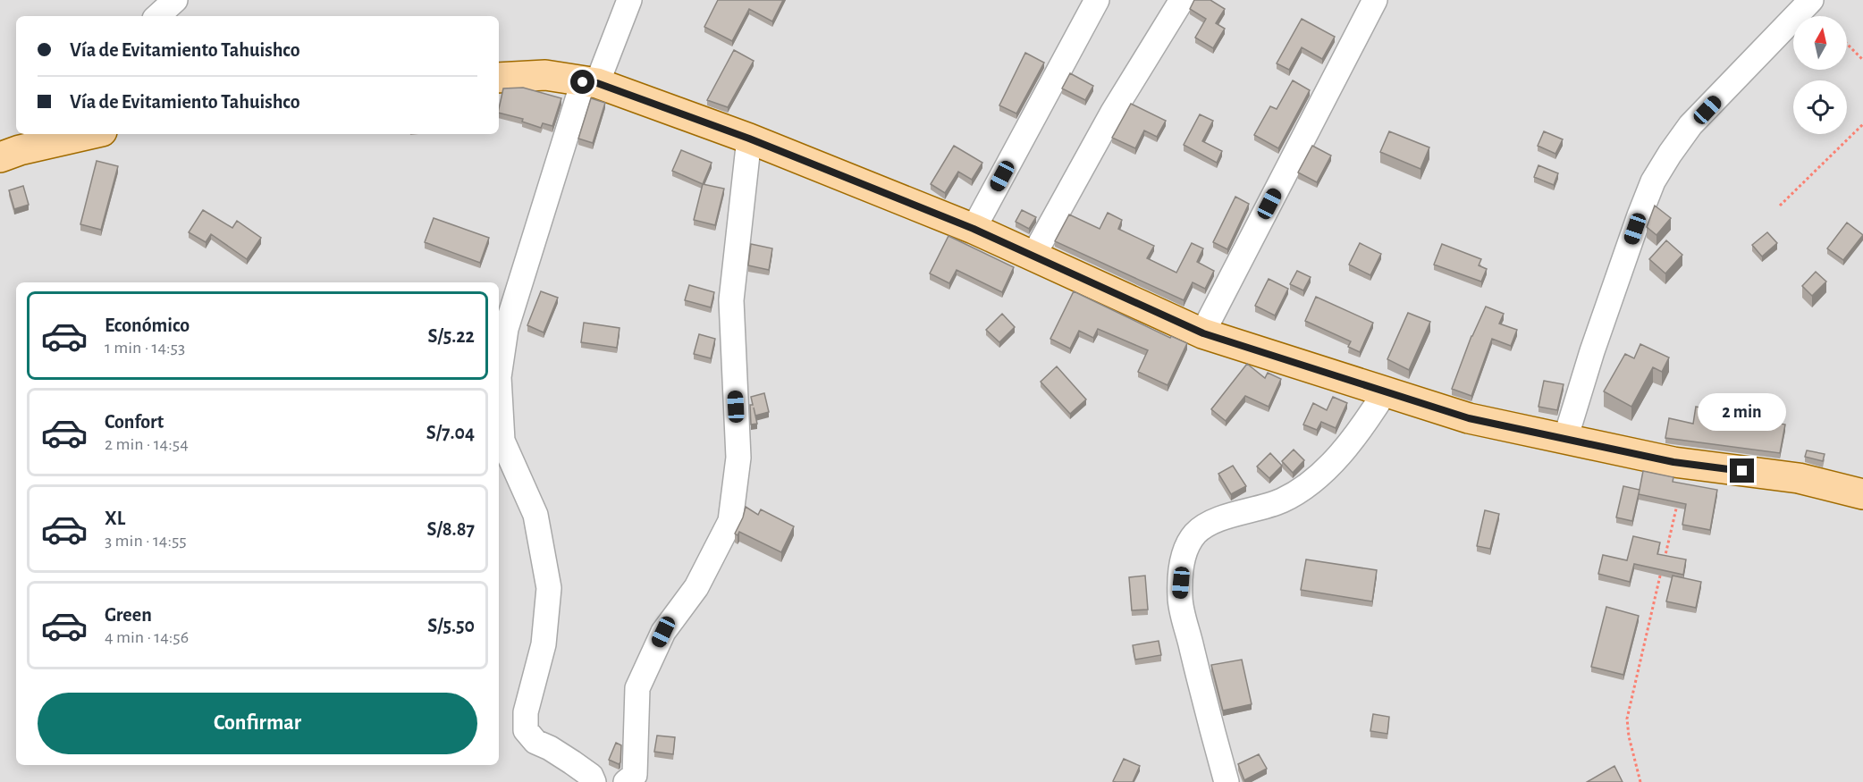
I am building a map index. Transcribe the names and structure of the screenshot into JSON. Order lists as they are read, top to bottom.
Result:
{
  "north": "top",
  "page": {
    "banner": ["Vía de Evitamiento Tahuishco", "Vía de Evitamiento Tahuishco"],
    "list": [
      {
        "name": "Económico",
        "note": "1 min · 14:53",
        "value": "S/5.22"
      },
      {
        "name": "Confort",
        "note": "2 min · 14:54",
        "value": "S/7.04"
      },
      {
        "name": "XL",
        "note": "3 min · 14:55",
        "value": "S/8.87"
      },
      {
        "name": "Green",
        "note": "4 min · 14:56",
        "value": "S/5.50"
      }
    ],
    "bubble": "2 min",
    "buttons": "Confirmar"
  }
}
